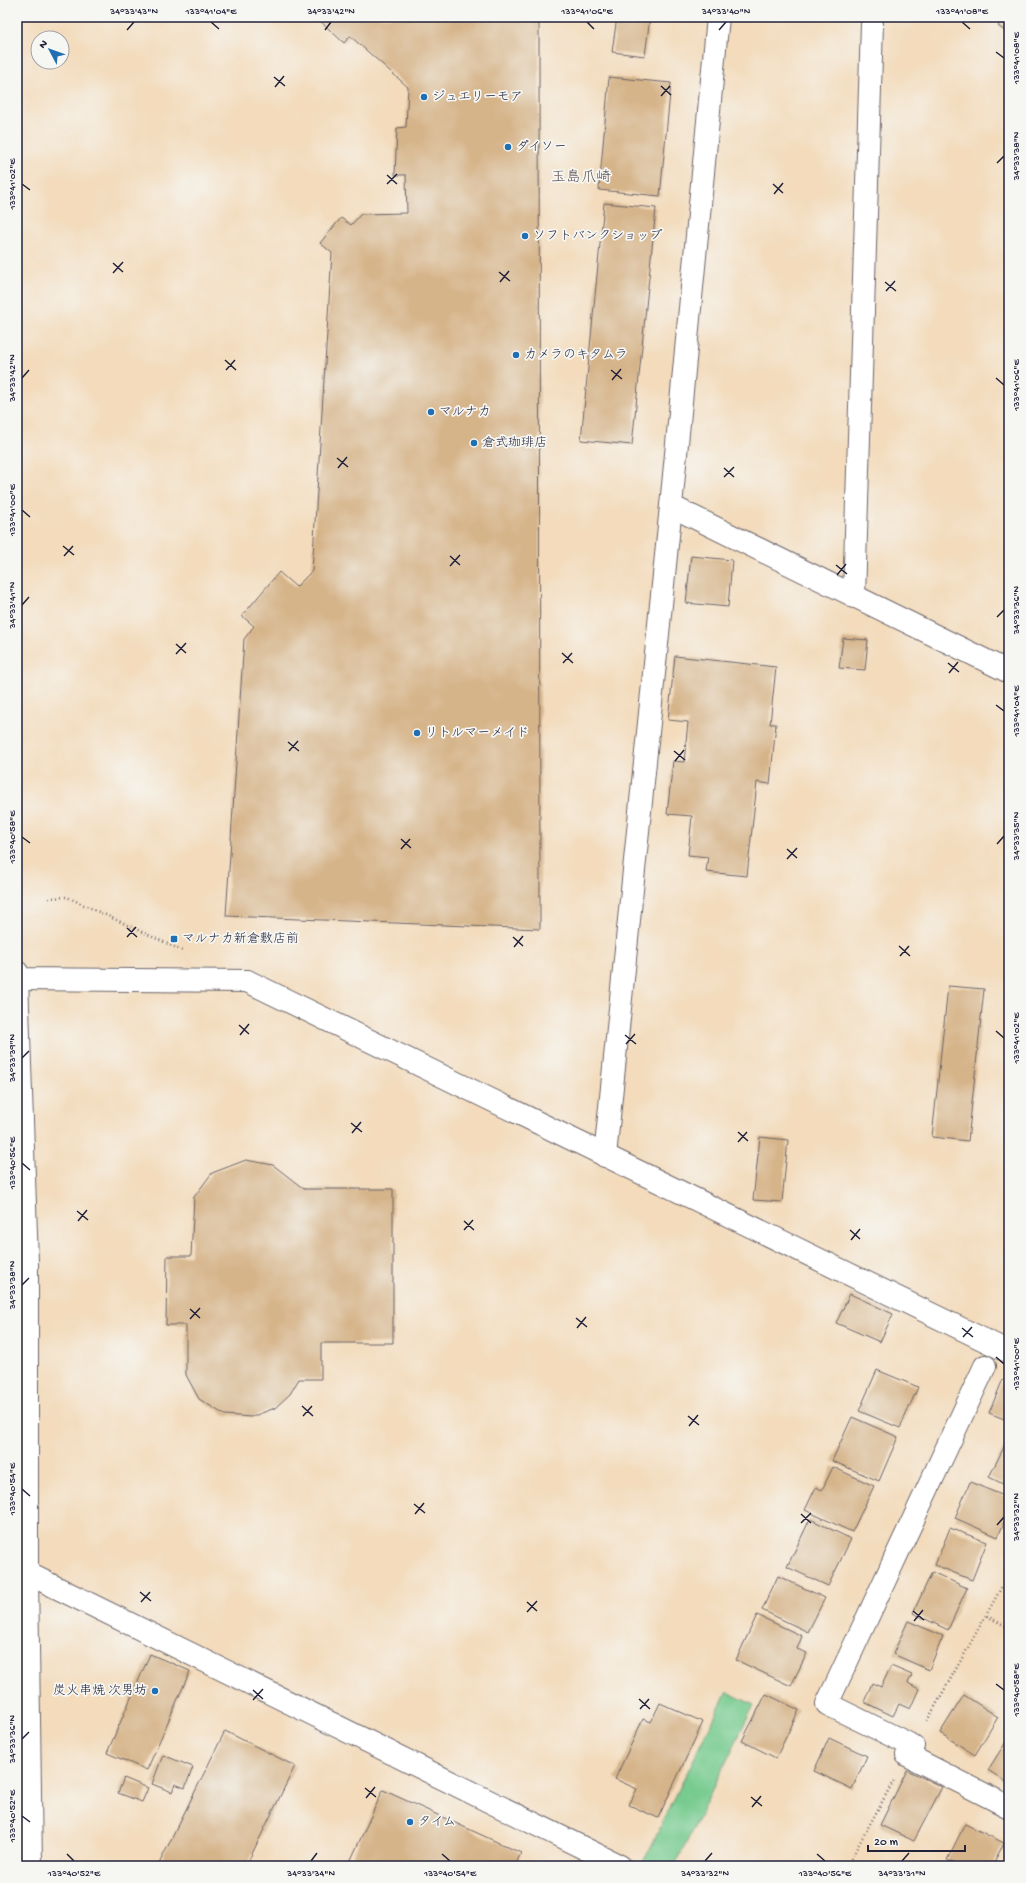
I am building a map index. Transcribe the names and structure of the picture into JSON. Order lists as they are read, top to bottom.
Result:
{
  "districts": ["玉島爪崎"],
  "places": {
    "other": [
      "ジュエリーモア",
      "ダイソー",
      "ソフトバンクショップ",
      "カメラのキタムラ",
      "マルナカ",
      "倉式珈琲店",
      "リトルマーメイド",
      "炭火串焼 次男坊",
      "タイム"
    ],
    "transit": ["マルナカ新倉敷店前"]
  },
  "scale_bar": "20 m",
  "north": "top left",
  "coordinates": [
    "34°33'43\"N",
    "133°41'04\"E",
    "34°33'42\"N",
    "133°41'06\"E",
    "34°33'40\"N",
    "133°41'08\"E",
    "34°33'38\"N",
    "133°41'02\"E",
    "133°41'00\"E",
    "34°33'41\"N",
    "34°33'36\"N",
    "34°33'35\"N",
    "133°40'58\"E",
    "34°33'39\"N",
    "133°40'56\"E",
    "133°40'54\"E",
    "34°33'32\"N",
    "133°40'52\"E",
    "34°33'34\"N",
    "34°33'31\"N"
  ]
}
